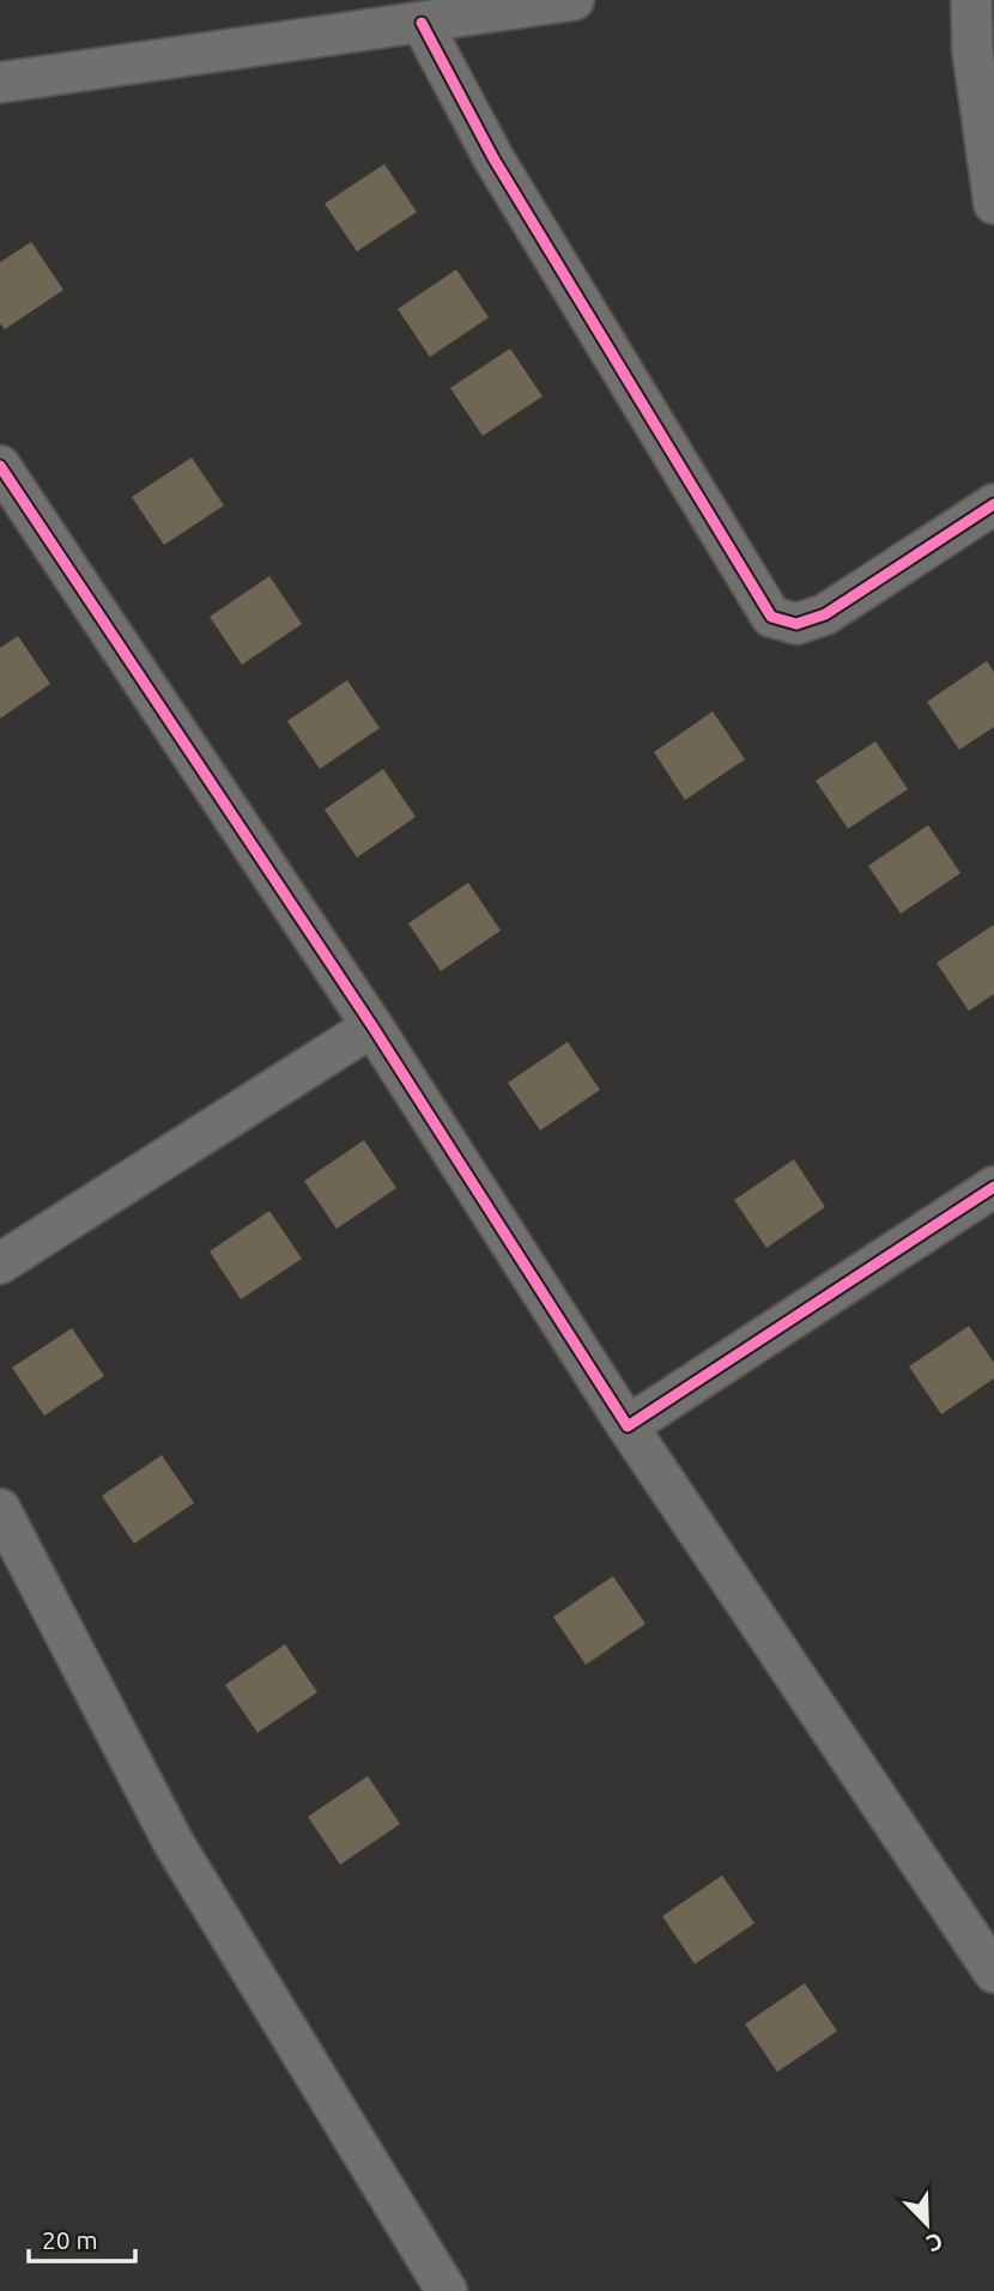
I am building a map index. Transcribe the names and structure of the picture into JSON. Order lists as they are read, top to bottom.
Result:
{
  "scale_bar": "20 m",
  "north": "bottom right"
}
